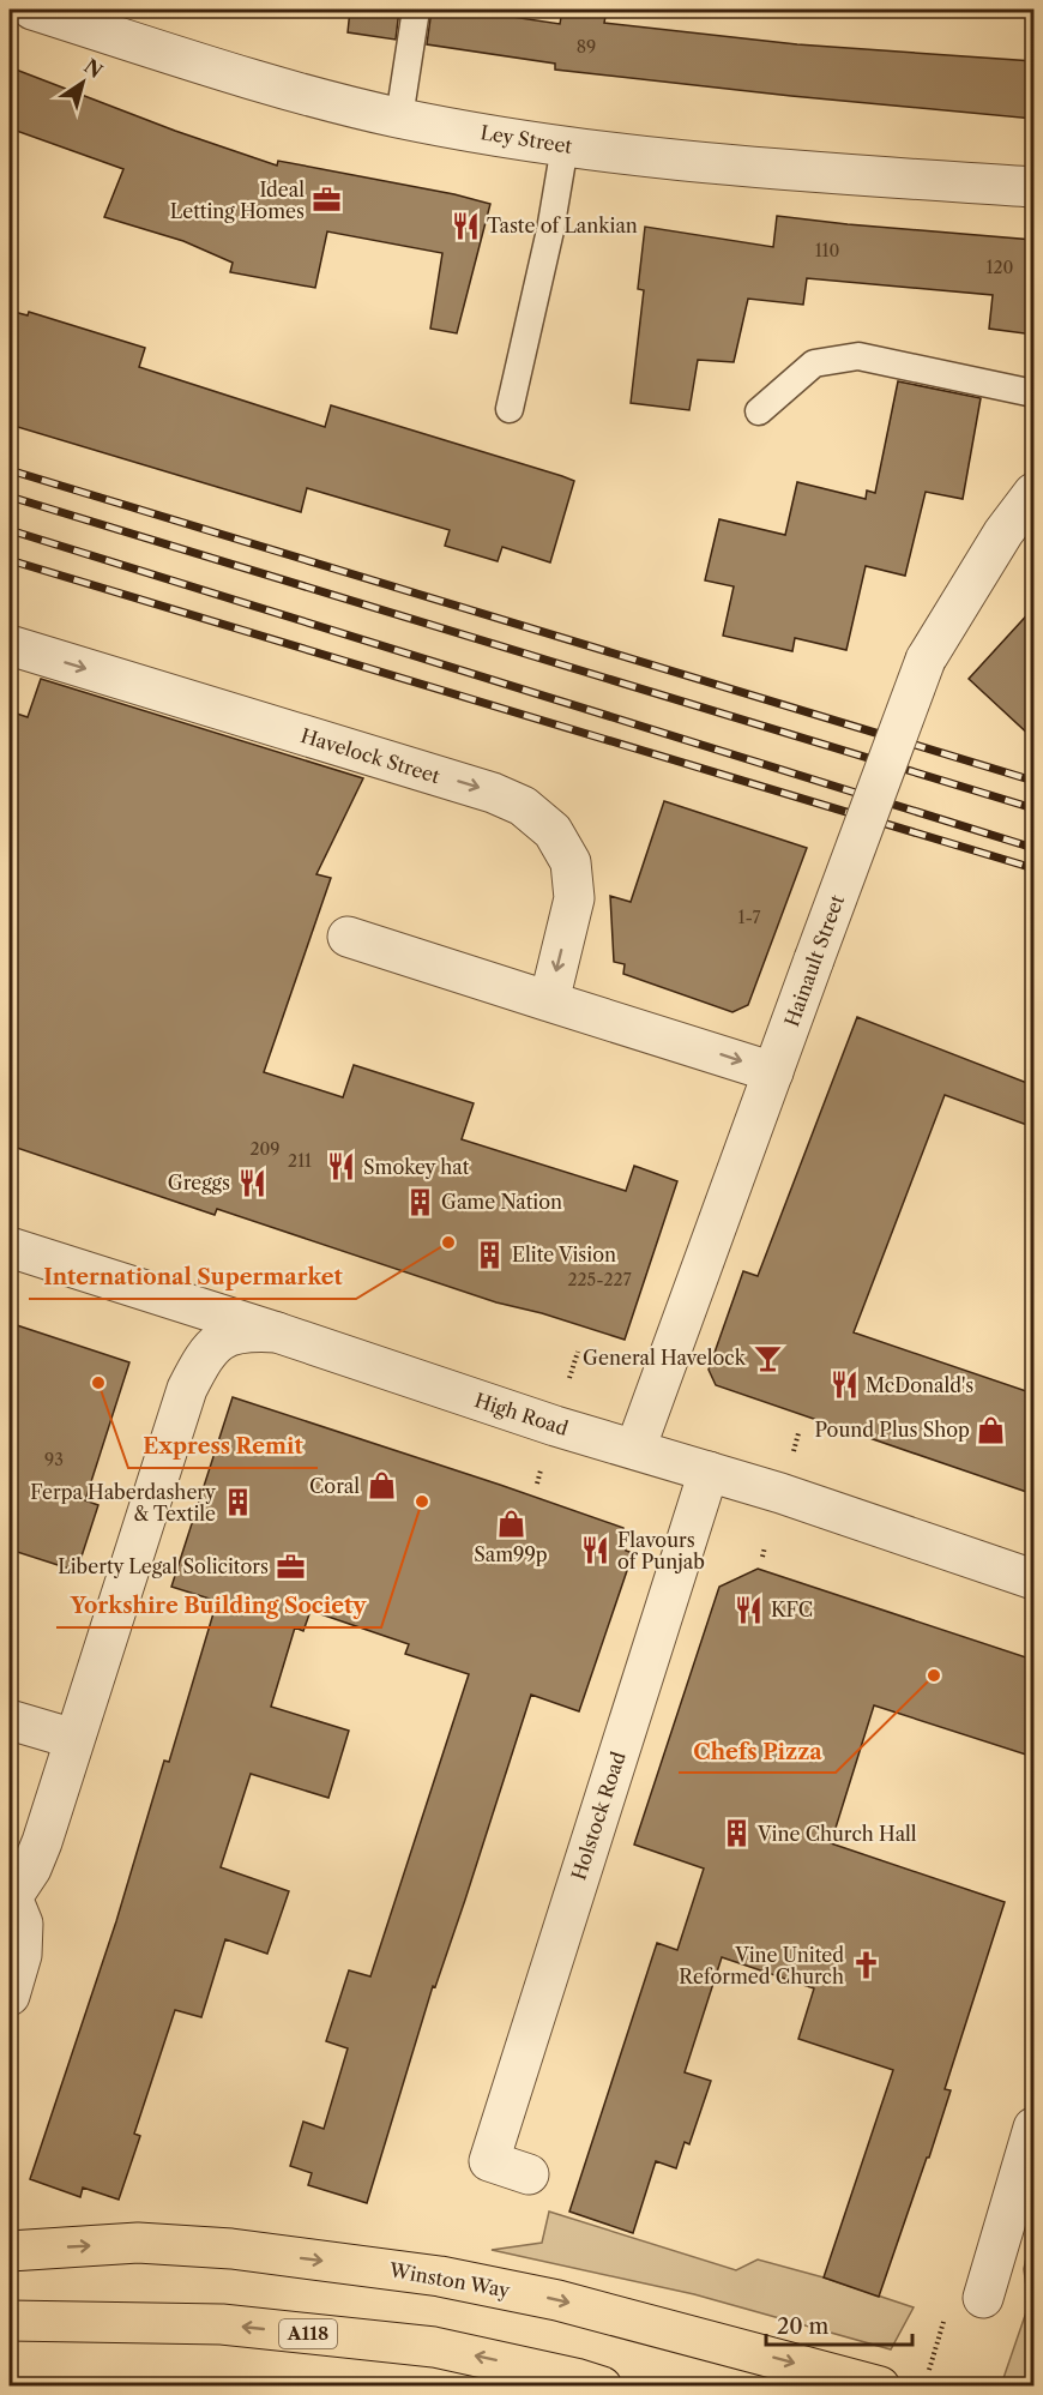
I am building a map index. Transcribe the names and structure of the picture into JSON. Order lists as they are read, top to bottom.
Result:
{
  "streets": {
    "main road": ["Winston Way", "A118"],
    "street": [
      "Ley Street",
      "Havelock Street",
      "Hainault Street",
      "High Road",
      "Holstock Road"
    ]
  },
  "crossings": [
    ["Hainault Street", "High Road"],
    ["High Road", "Holstock Road"]
  ],
  "one_way": ["Havelock Street"],
  "places": {
    "office": ["Ideal Letting Homes", "Liberty Legal Solicitors"],
    "restaurant": [
      "Taste of Lankian",
      "Smokey hat",
      "Greggs",
      "McDonald's",
      "Flavours of Punjab",
      "KFC"
    ],
    "building": [
      "Game Nation",
      "Elite Vision",
      "Ferpa Haberdashery & Textile",
      "Vine Church Hall"
    ],
    "other": [
      "International Supermarket",
      "Express Remit",
      "Yorkshire Building Society",
      "Chefs Pizza"
    ],
    "bar": ["General Havelock"],
    "shop": ["Pound Plus Shop", "Coral", "Sam99p"],
    "church": ["Vine United Reformed Church"]
  },
  "house_numbers": [
    "89",
    "110",
    "120",
    "1-7",
    "209",
    "211",
    "225-227",
    "93"
  ],
  "scale_bar": "20 m",
  "north": "top right"
}
